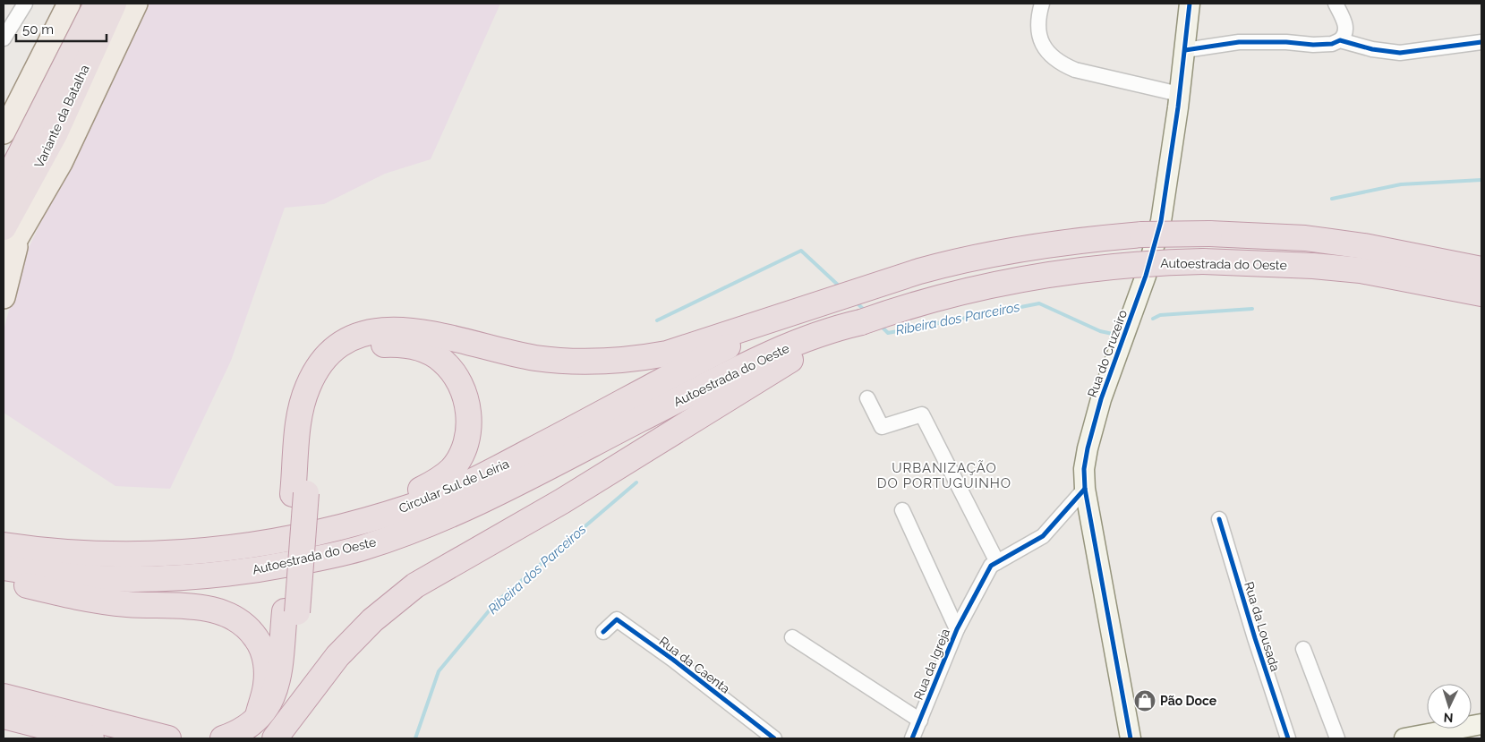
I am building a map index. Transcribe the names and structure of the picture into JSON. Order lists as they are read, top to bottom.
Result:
{
  "streets": {
    "highway": ["Variante da Batalha", "Autoestrada do Oeste", "Circular Sul de Leiria"],
    "street": [
      "Rua do Cruzeiro",
      "Rua da Lousada",
      "Rua da Igreja",
      "Rua da Caenta"
    ]
  },
  "crossings": [
    ["Rua do Cruzeiro", "Rua da Igreja"]
  ],
  "districts": ["URBANIZAÇÃO DO PORTUGUINHO"],
  "water": ["Ribeira dos Parceiros"],
  "places": {
    "shop": ["Pão Doce"]
  },
  "scale_bar": "50 m",
  "north": "bottom"
}
